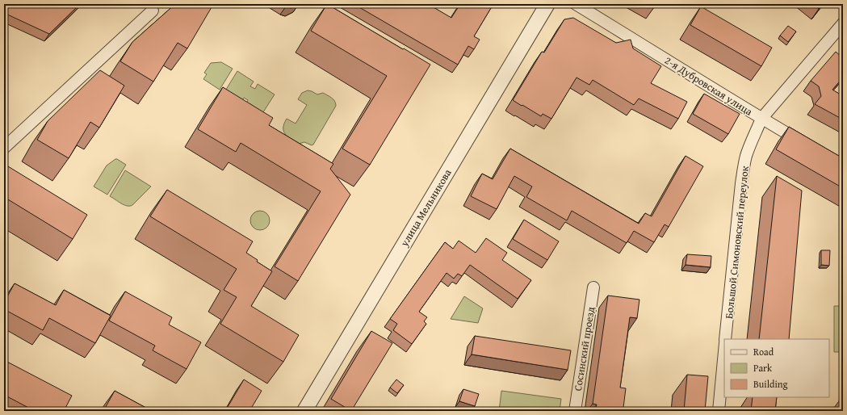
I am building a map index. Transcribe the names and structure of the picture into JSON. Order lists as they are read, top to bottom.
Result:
{
  "streets": {
    "street": [
      "2-я Дубровская улица",
      "улица Мельникова",
      "Большой Симоновский переулок",
      "Сосинский проезд"
    ]
  },
  "crossings": [
    ["2-я Дубровская улица", "Большой Симоновский переулок"]
  ],
  "legend": ["Road", "Park", "Building"]
}
